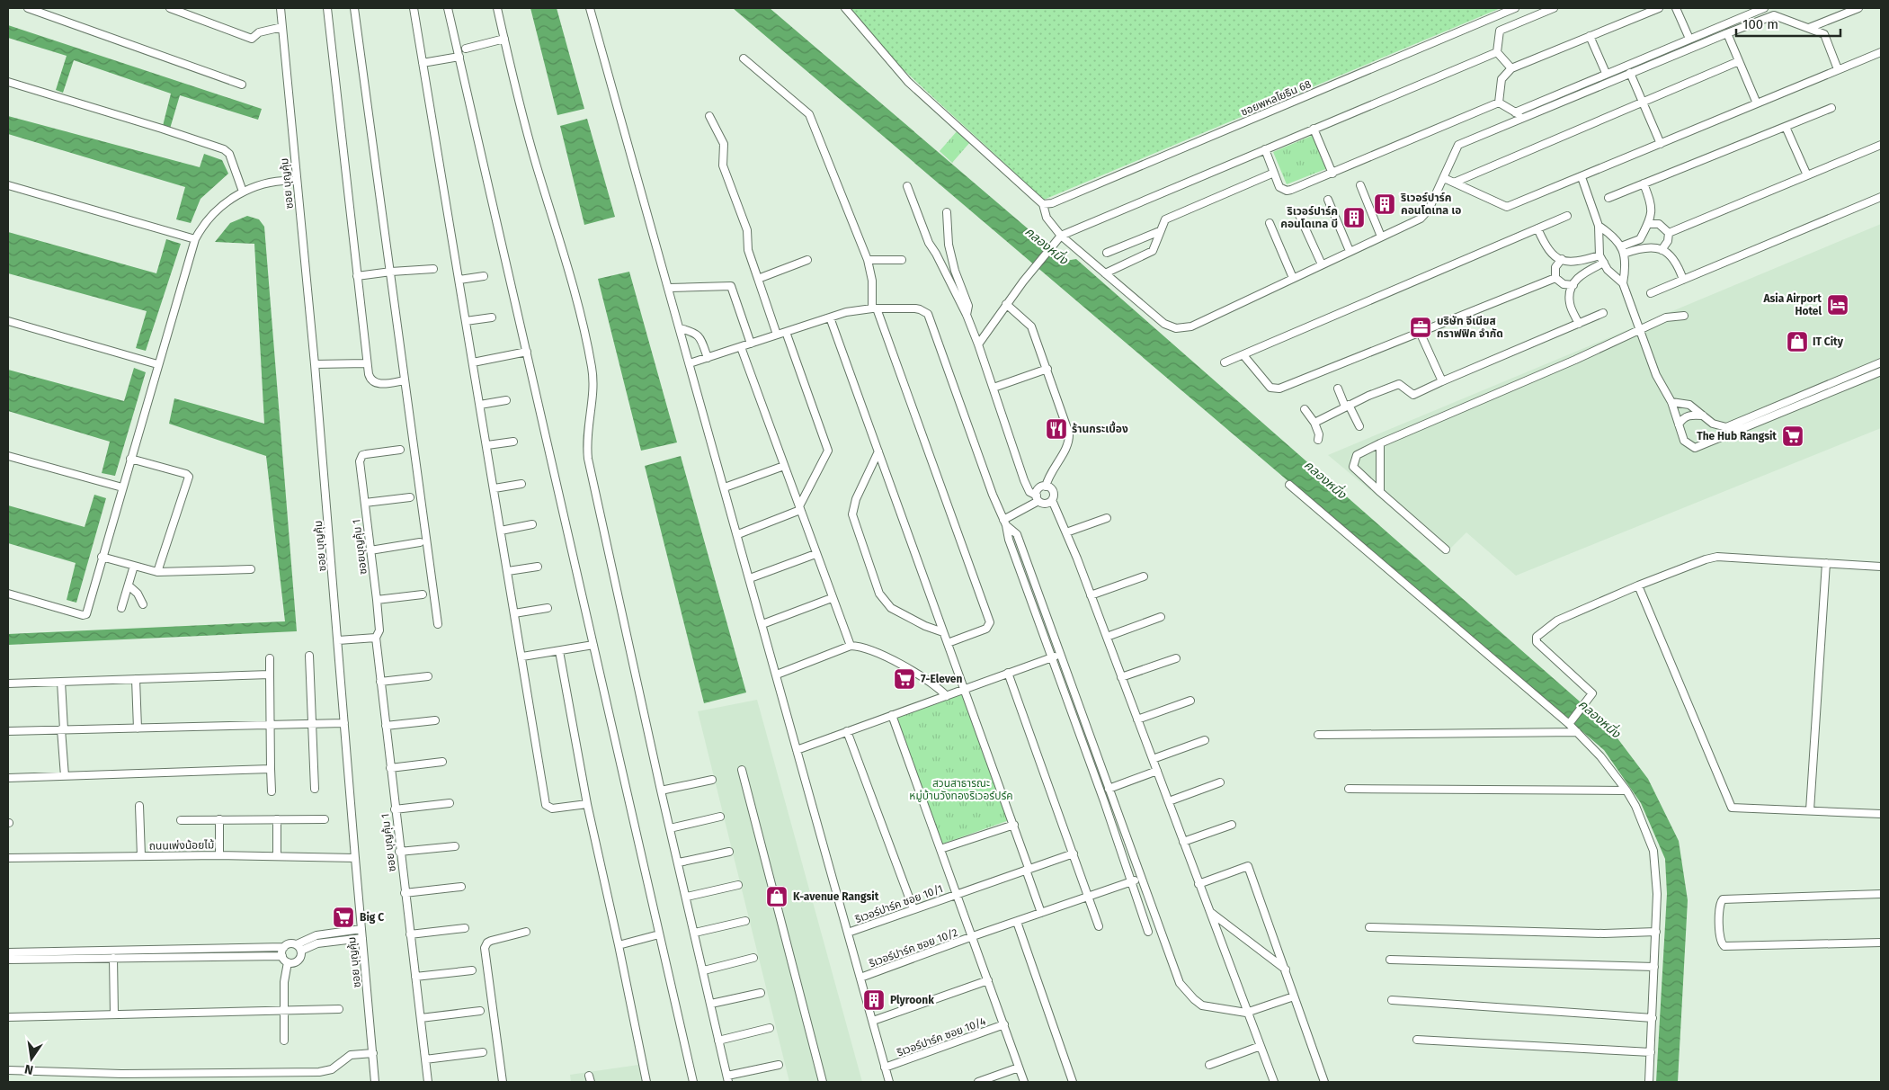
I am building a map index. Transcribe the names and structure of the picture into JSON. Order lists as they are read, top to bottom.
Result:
{
  "streets": {
    "street": [
      "ซอยพหลโยธิน 68",
      "ซอย บุญคุ้ม",
      "ซอยบุญคุ้ม 1",
      "ซอย บุญคุ้ม 1",
      "ถนนเพ่งน้อยไม้",
      "ริเวอร์ปาร์ค ซอย 10/1",
      "ริเวอร์ปาร์ค ซอย 10/2",
      "ริเวอร์ปาร์ค ซอย 10/4"
    ]
  },
  "crossings": [
    ["ซอย บุญคุ้ม", "ถนนเพ่งน้อยไม้"],
    ["ซอยบุญคุ้ม 1", "ซอย บุญคุ้ม 1"]
  ],
  "water": ["คลองหนึ่ง"],
  "parks": ["สวนสาธารณะ หมู่บ้านวังทองริเวอร์ปร์ค"],
  "places": {
    "building": ["ริเวอร์ปาร์ค คอนโดเทล เอ", "ริเวอร์ปาร์ค คอนโดเทล บี", "Plyroonk"],
    "hotel": ["Asia Airport Hotel"],
    "office": ["บริษัท จีเนียส กราฟฟิค จำกัด"],
    "shop": ["IT City", "K-avenue Rangsit"],
    "restaurant": ["ร้านกระเบื้อง"],
    "supermarket": ["The Hub Rangsit", "7-Eleven", "Big C"]
  },
  "scale_bar": "100 m",
  "north": "bottom"
}
